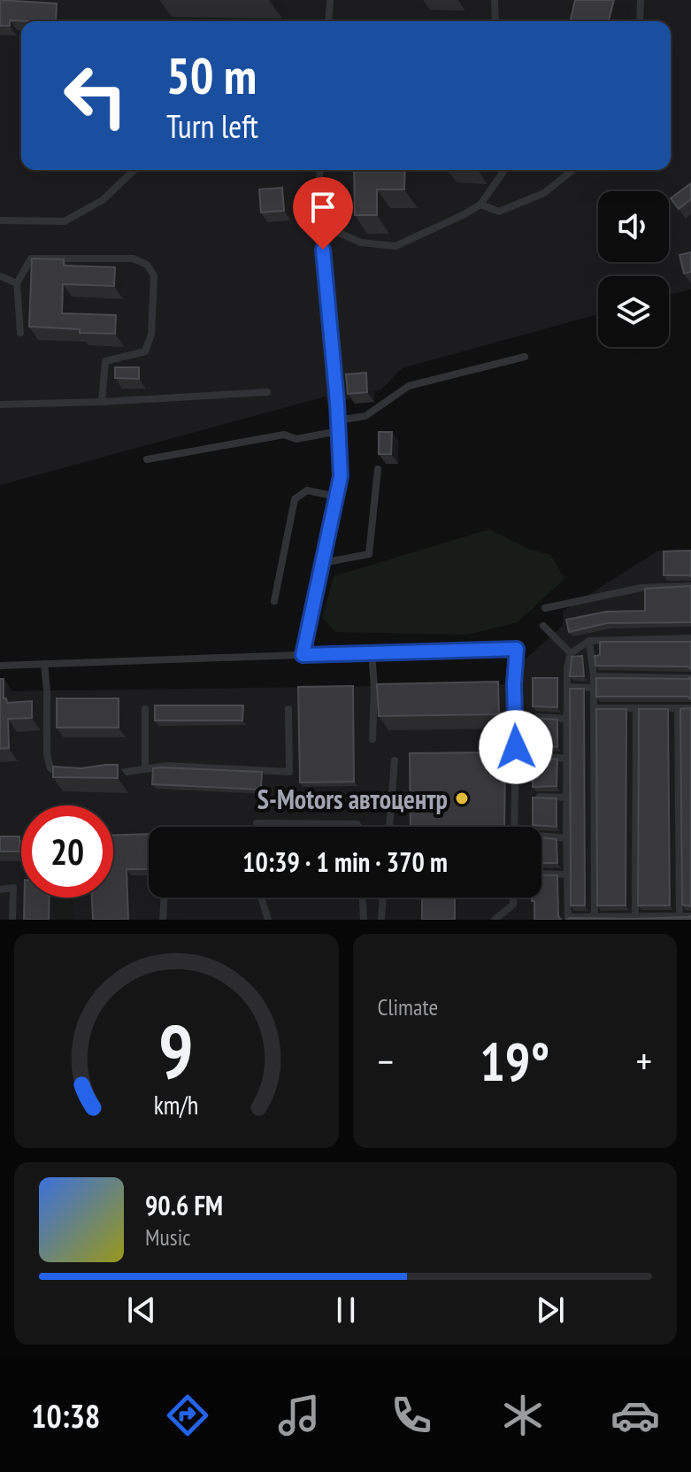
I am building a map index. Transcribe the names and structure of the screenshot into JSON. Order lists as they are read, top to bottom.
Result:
{
  "places": ["S-Motors автоцентр"],
  "page": {
    "turn": ["50 m", "Turn left"],
    "limit": "20",
    "trip": "10:39 · 1 min · 370 m",
    "tile": "Climate",
    "heat": ["−", "19°", "+"],
    "song": ["90.6 FM", "Music"],
    "tabs": "10:38",
    "gauge": ["9", "km/h"]
  }
}
